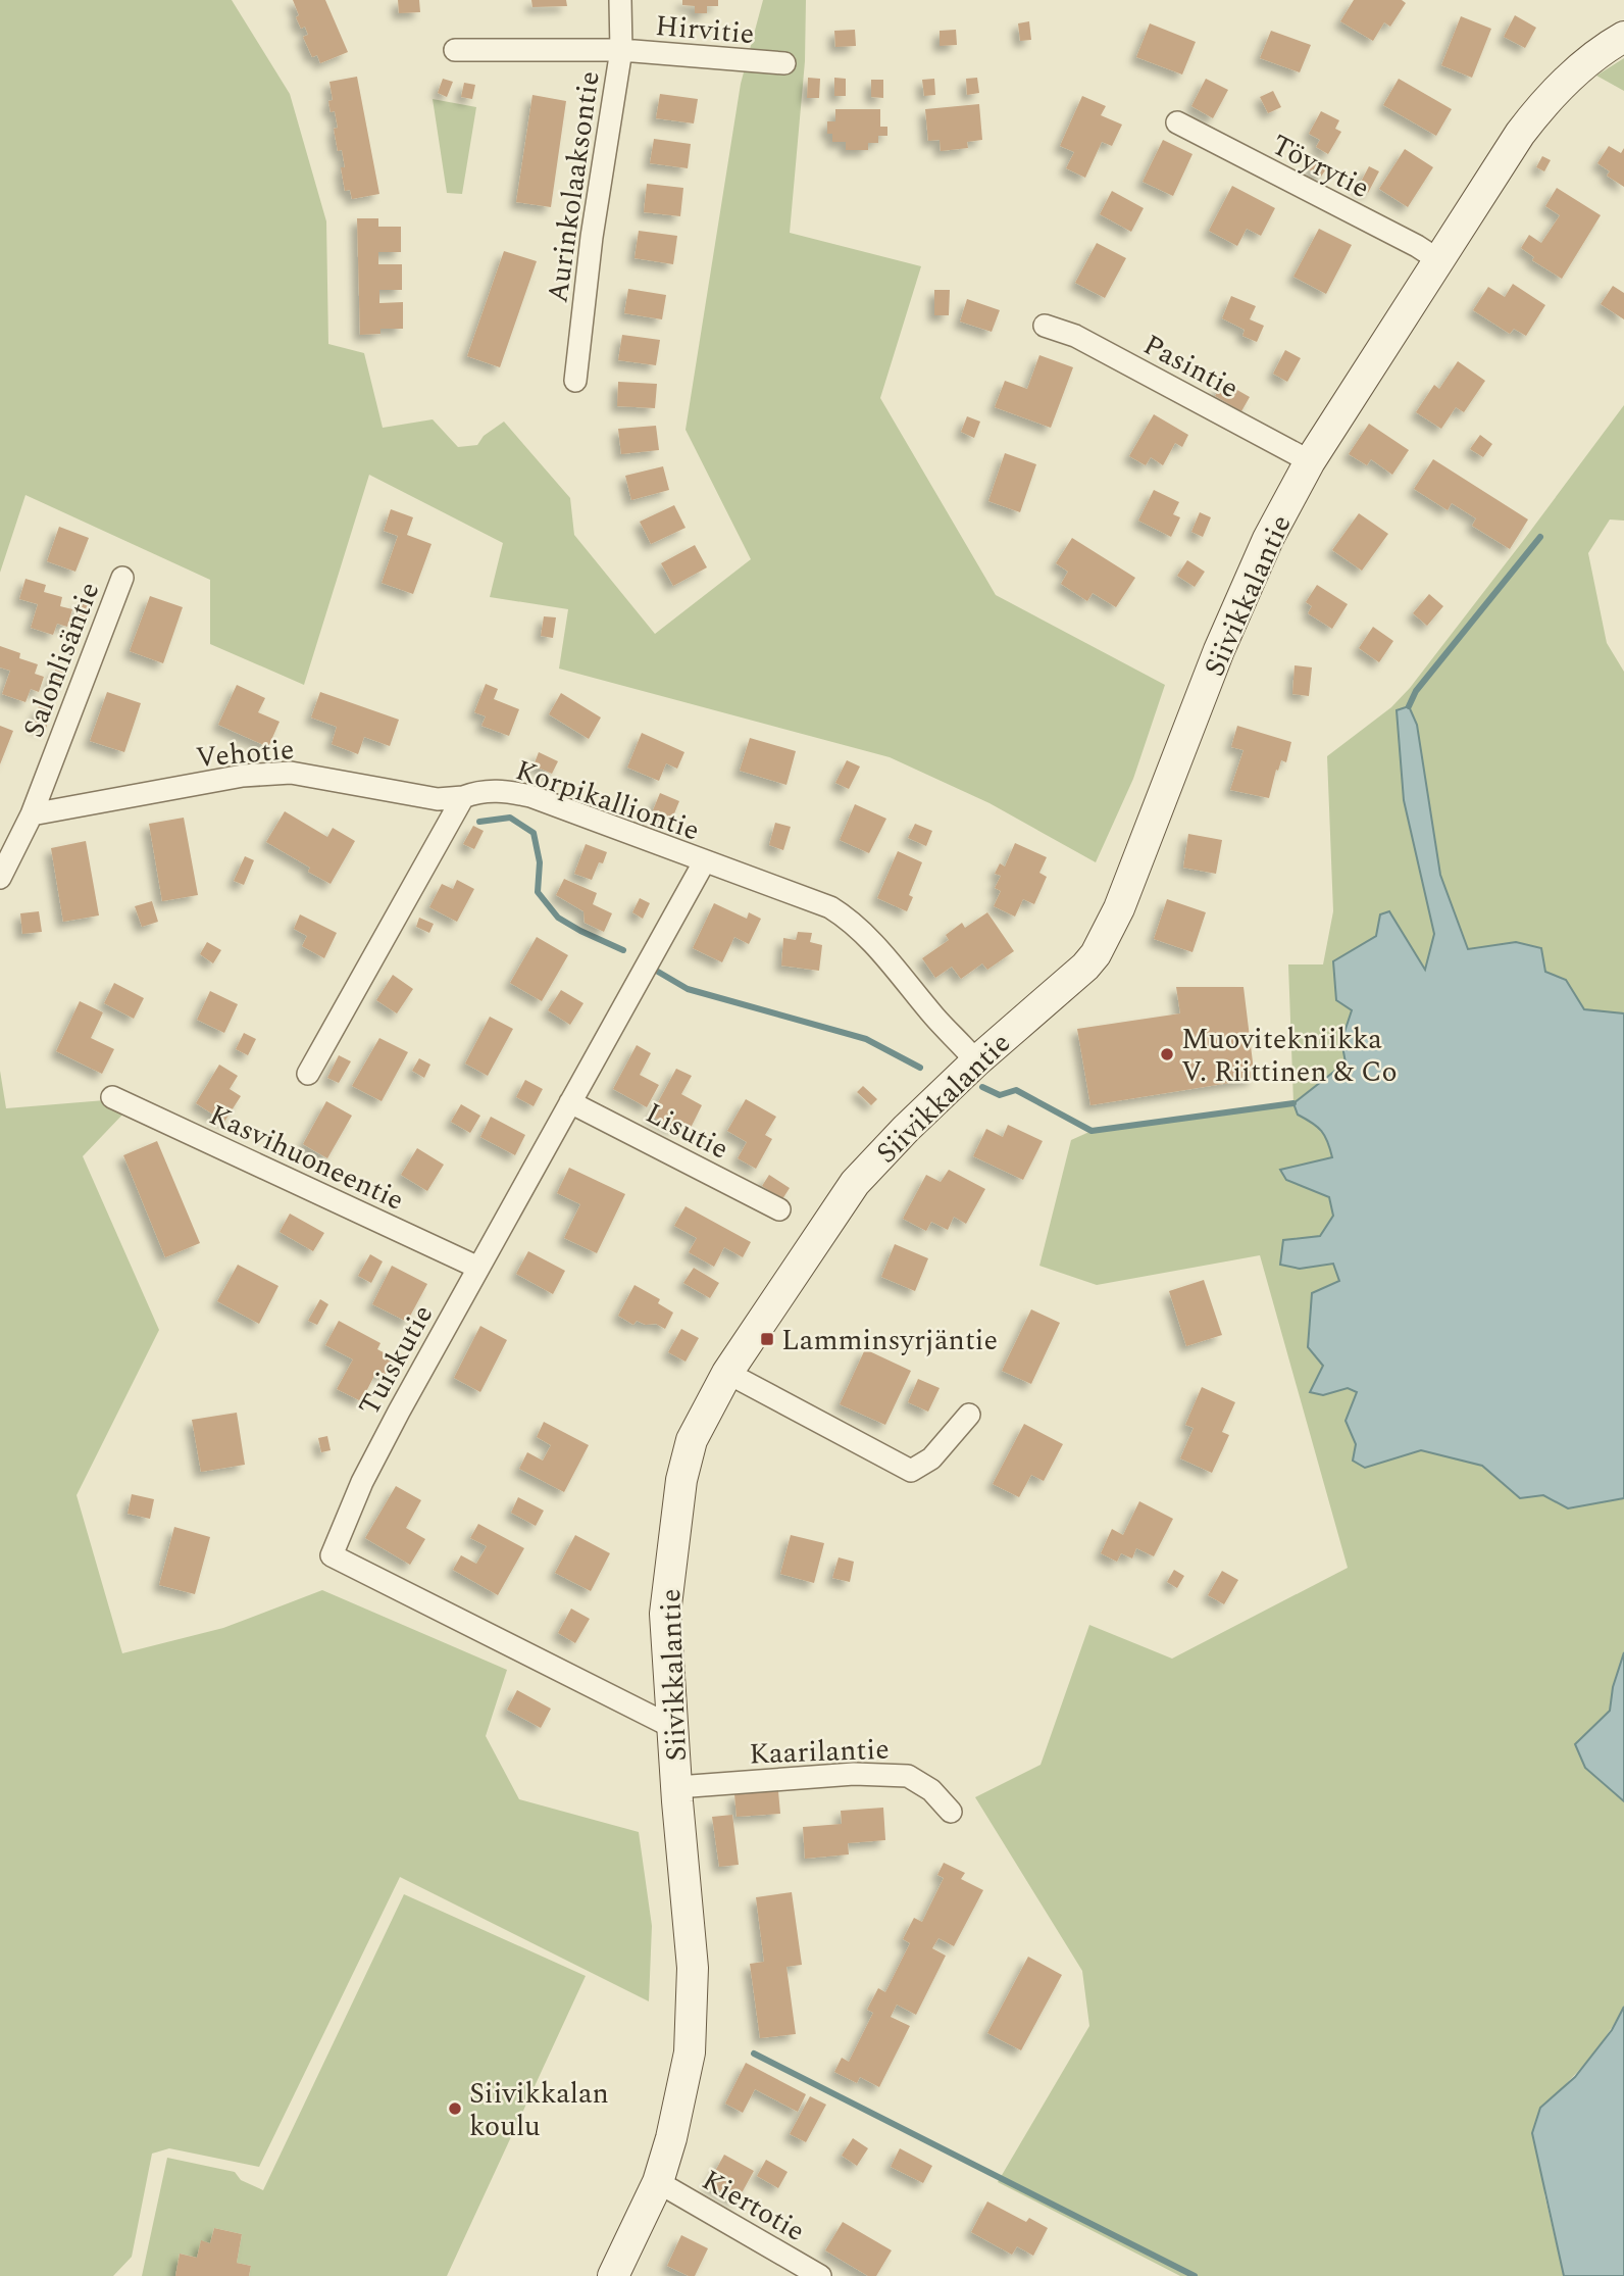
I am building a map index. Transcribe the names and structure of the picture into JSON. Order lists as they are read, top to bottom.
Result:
{
  "streets": {
    "main road": ["Siivikkalantie"],
    "street": [
      "Hirvitie",
      "Töyrytie",
      "Aurinkolaaksontie",
      "Pasintie",
      "Salonlisäntie",
      "Vehotie",
      "Korpikalliontie",
      "Lisutie",
      "Kasvihuoneentie",
      "Tuiskutie",
      "Kaarilantie",
      "Kiertotie"
    ]
  },
  "crossings": [
    ["Hirvitie", "Aurinkolaaksontie"],
    ["Töyrytie", "Siivikkalantie"],
    ["Pasintie", "Siivikkalantie"],
    ["Siivikkalantie", "Korpikalliontie"],
    ["Siivikkalantie", "Tuiskutie"],
    ["Siivikkalantie", "Kaarilantie"],
    ["Siivikkalantie", "Kiertotie"],
    ["Salonlisäntie", "Vehotie"],
    ["Vehotie", "Korpikalliontie"],
    ["Korpikalliontie", "Tuiskutie"],
    ["Lisutie", "Tuiskutie"],
    ["Kasvihuoneentie", "Tuiskutie"]
  ],
  "places": {
    "other": ["Muovitekniikka V. Riittinen & Co", "Siivikkalan koulu"],
    "transit": ["Lamminsyrjäntie"]
  }
}
